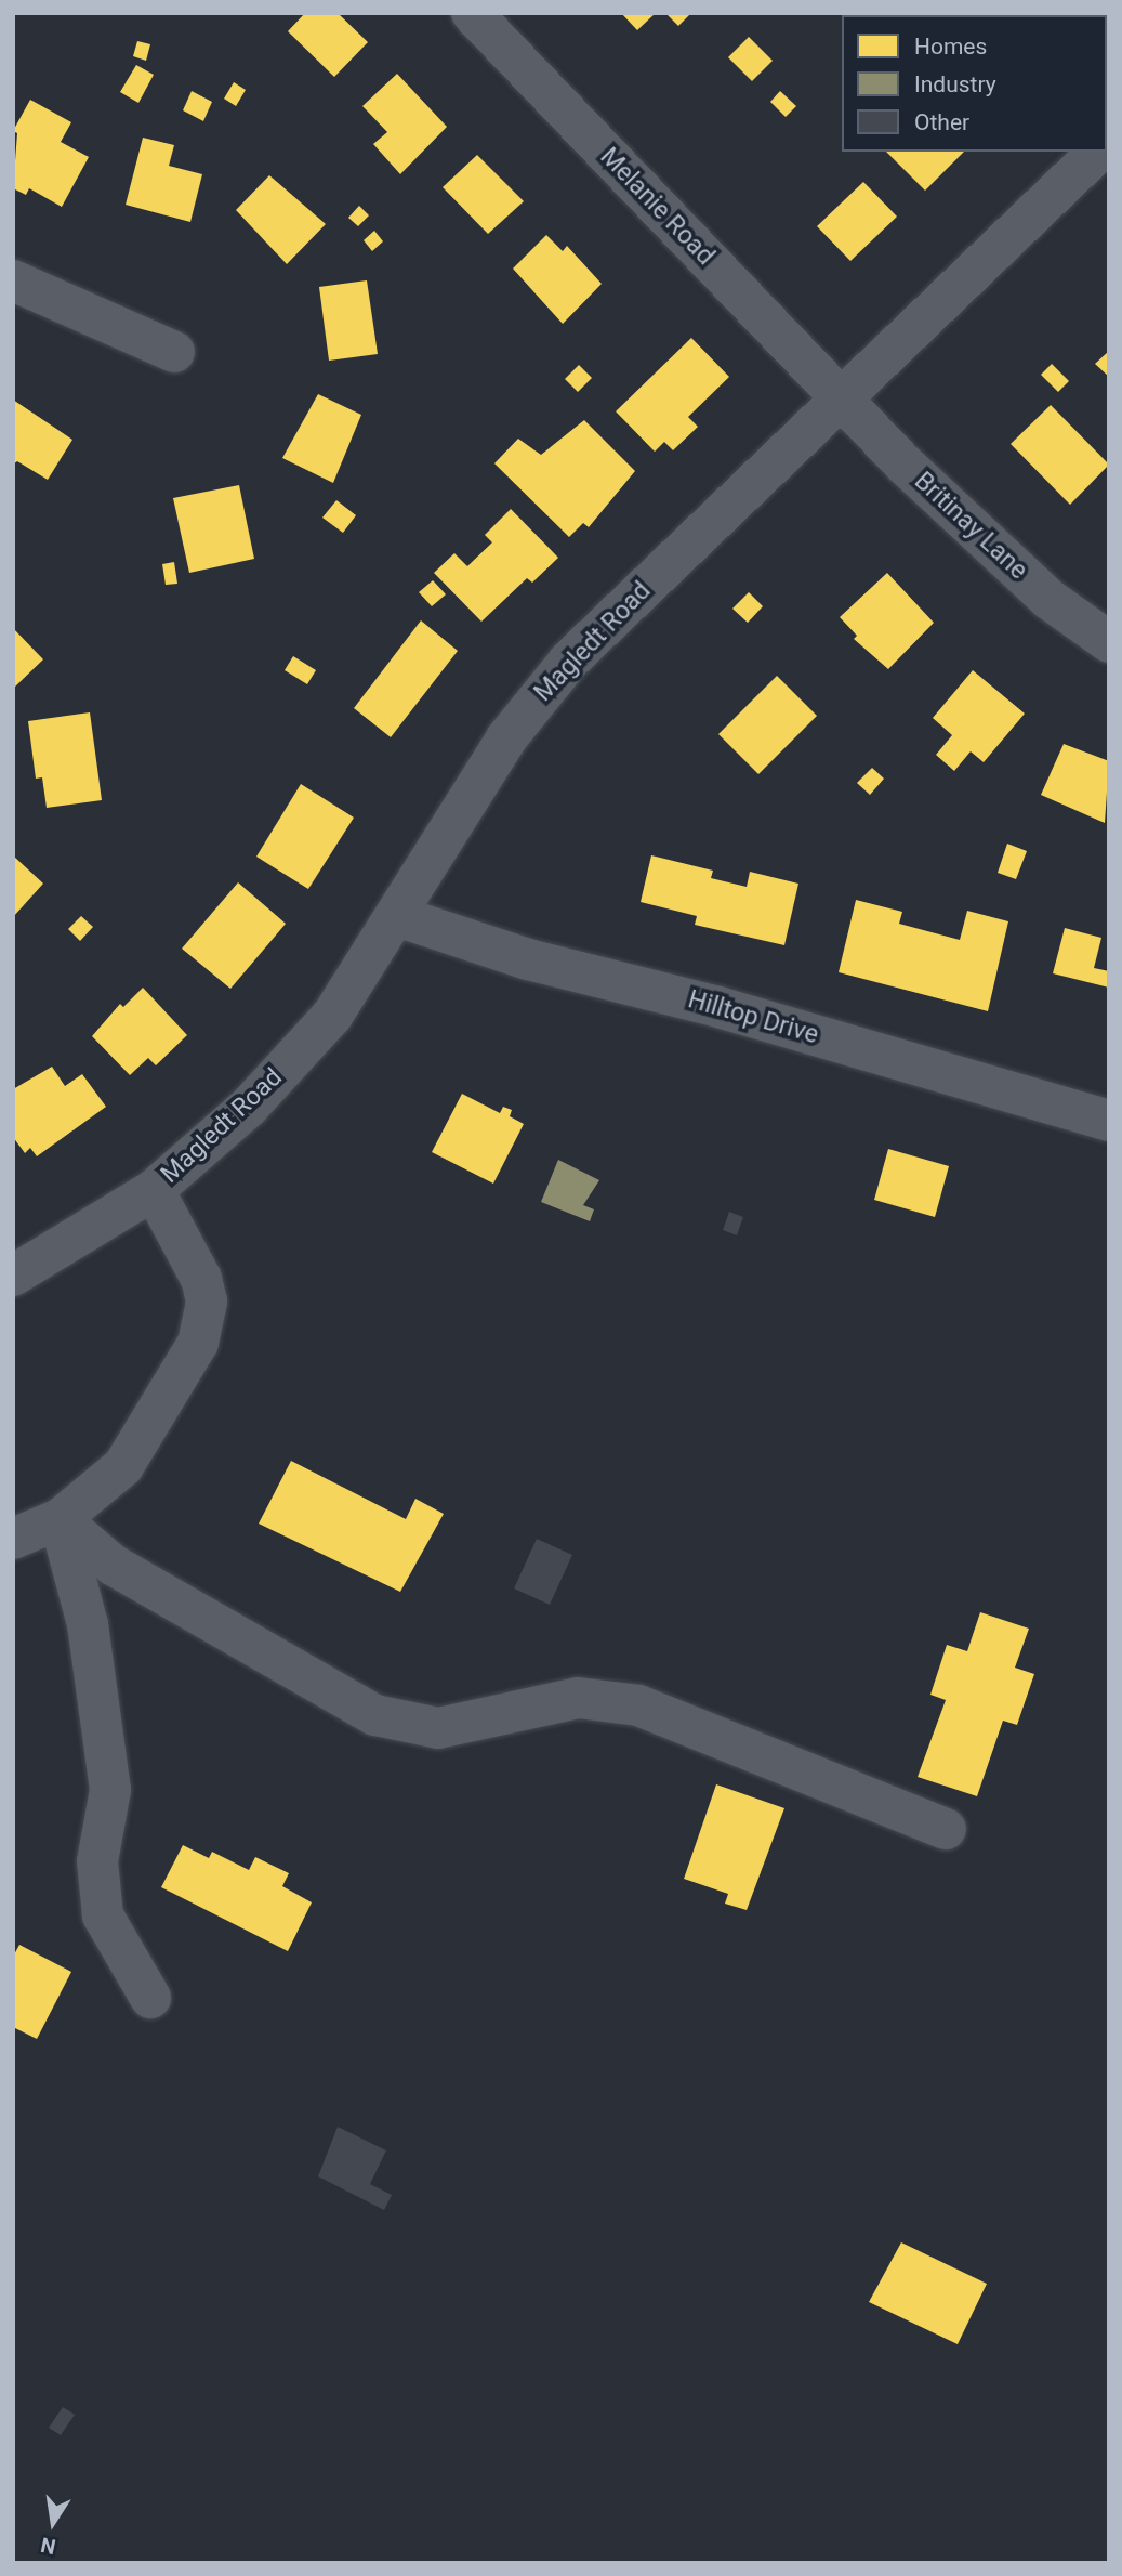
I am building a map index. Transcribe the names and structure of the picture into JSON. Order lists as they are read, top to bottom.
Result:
{
  "streets": {
    "street": [
      "Melanie Road",
      "Britinay Lane",
      "Magledt Road",
      "Hilltop Drive"
    ]
  },
  "crossings": [
    ["Melanie Road", "Britinay Lane"],
    ["Melanie Road", "Magledt Road"],
    ["Britinay Lane", "Magledt Road"],
    ["Magledt Road", "Hilltop Drive"]
  ],
  "legend": ["Homes", "Industry", "Other"],
  "north": "bottom"
}
